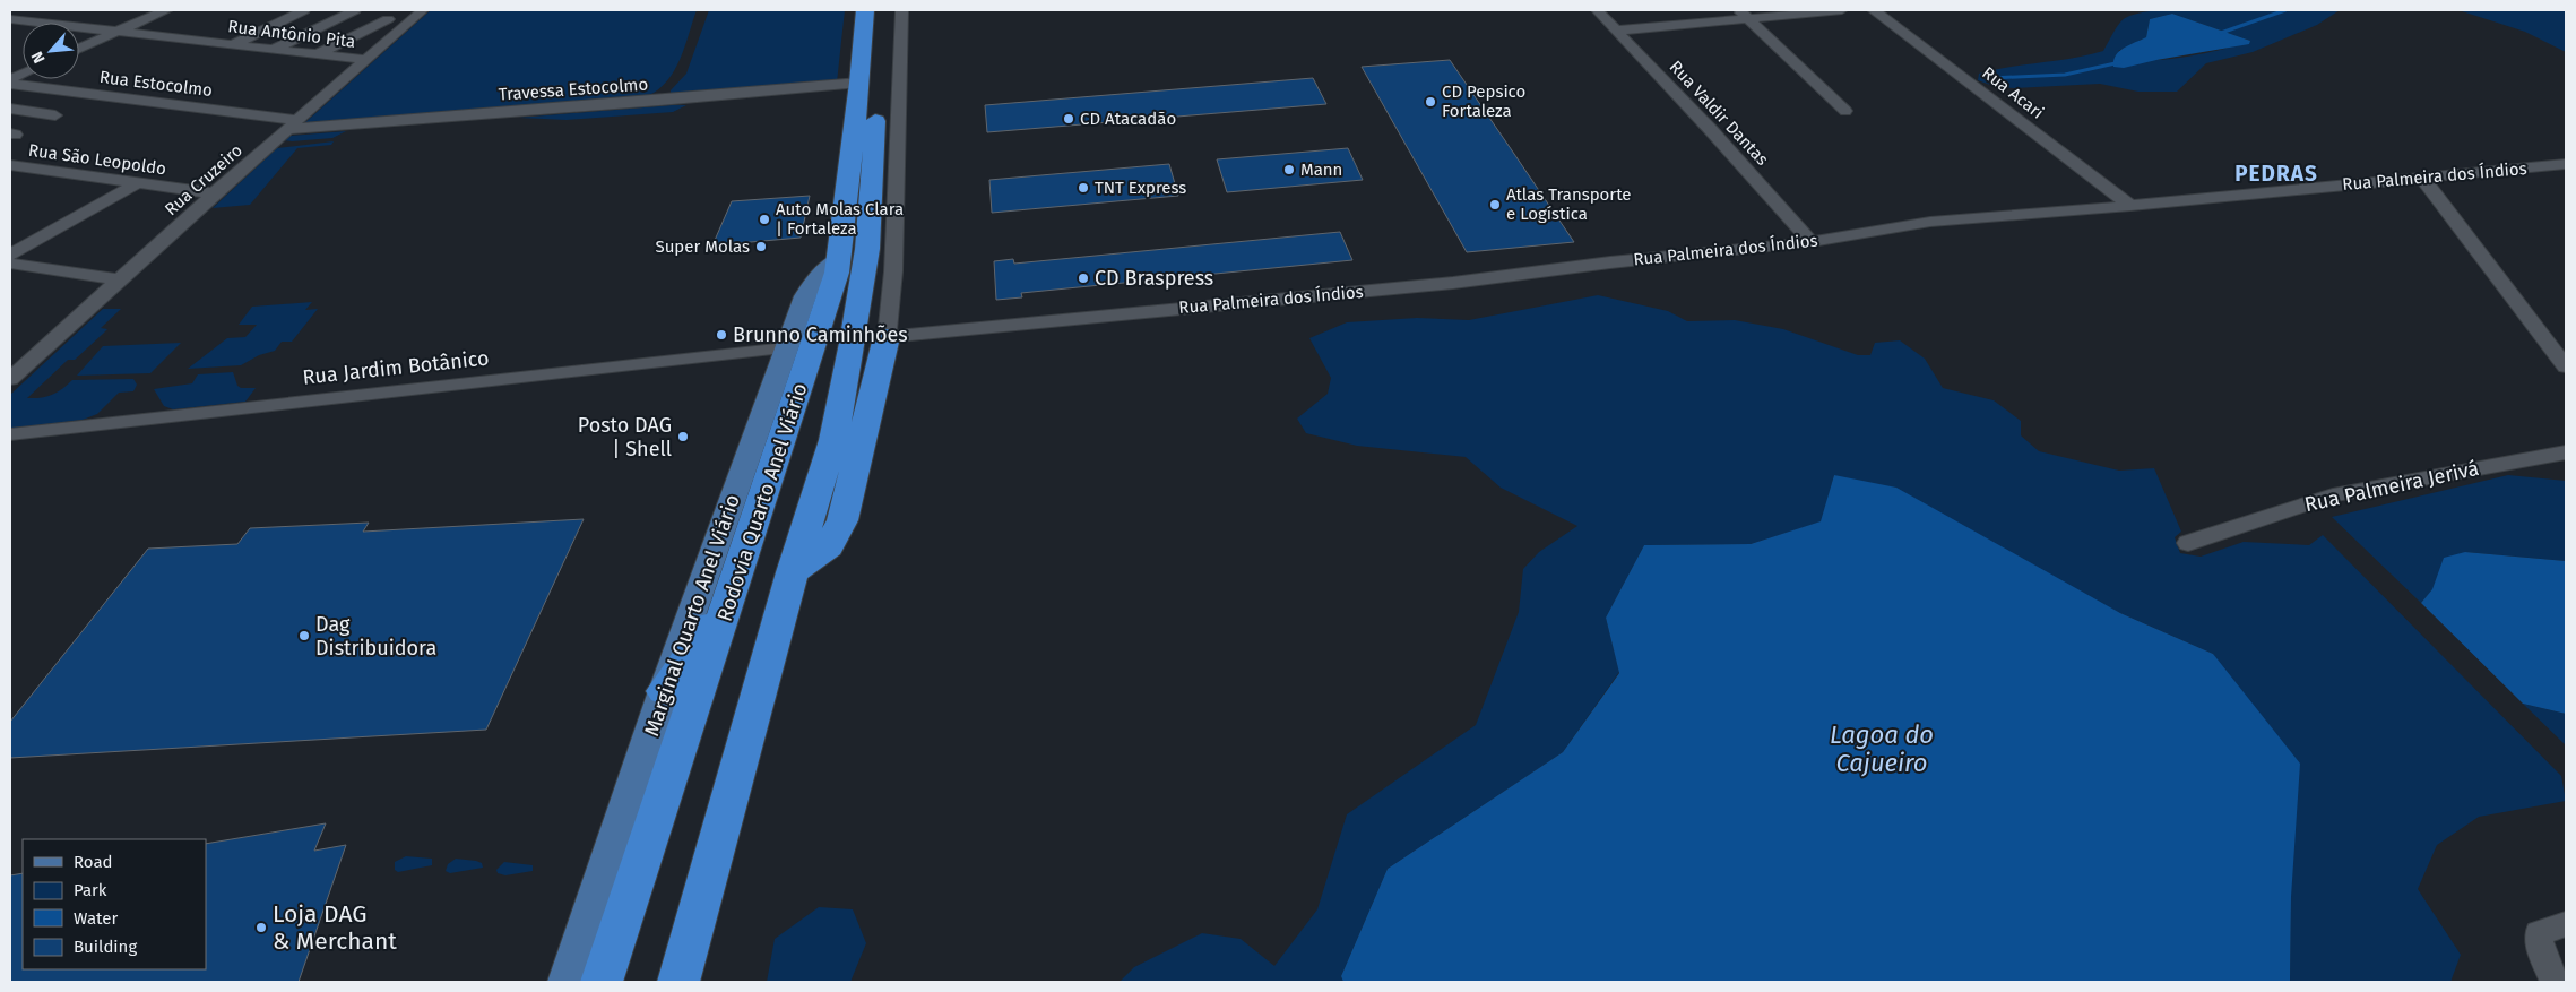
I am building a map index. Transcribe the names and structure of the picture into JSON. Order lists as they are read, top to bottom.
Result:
{
  "streets": {
    "highway": ["Rodovia Quarto Anel Viário"],
    "main road": ["Marginal Quarto Anel Viário"],
    "street": [
      "Rua Antônio Pita",
      "Rua Estocolmo",
      "Travessa Estocolmo",
      "Rua Acari",
      "Rua Valdir Dantas",
      "Rua São Leopoldo",
      "Rua Palmeira dos Índios",
      "Rua Cruzeiro",
      "Rua Jardim Botânico",
      "Rua Palmeira Jerivá"
    ]
  },
  "crossings": [
    ["Rua Antônio Pita", "Rua Cruzeiro"],
    ["Rua Estocolmo", "Travessa Estocolmo"],
    ["Rua Estocolmo", "Rua Cruzeiro"],
    ["Travessa Estocolmo", "Rua Cruzeiro"],
    ["Travessa Estocolmo", "Rodovia Quarto Anel Viário"],
    ["Rua Acari", "Rua Palmeira dos Índios"],
    ["Rua Valdir Dantas", "Rua Palmeira dos Índios"],
    ["Rua São Leopoldo", "Rua Cruzeiro"],
    ["Rua Jardim Botânico", "Rodovia Quarto Anel Viário"],
    ["Rua Jardim Botânico", "Marginal Quarto Anel Viário"],
    ["Rodovia Quarto Anel Viário", "Marginal Quarto Anel Viário"]
  ],
  "districts": ["PEDRAS"],
  "water": ["Lagoa do Cajueiro"],
  "places": [
    "CD Pepsico Fortaleza",
    "CD Atacadão",
    "Mann",
    "TNT Express",
    "Atlas Transporte e Logística",
    "Auto Molas Clara | Fortaleza",
    "Super Molas",
    "CD Braspress",
    "Brunno Caminhões",
    "Posto DAG | Shell",
    "Dag Distribuidora",
    "Loja DAG & Merchant"
  ],
  "legend": [
    "Road",
    "Park",
    "Water",
    "Building"
  ],
  "north": "bottom left"
}
